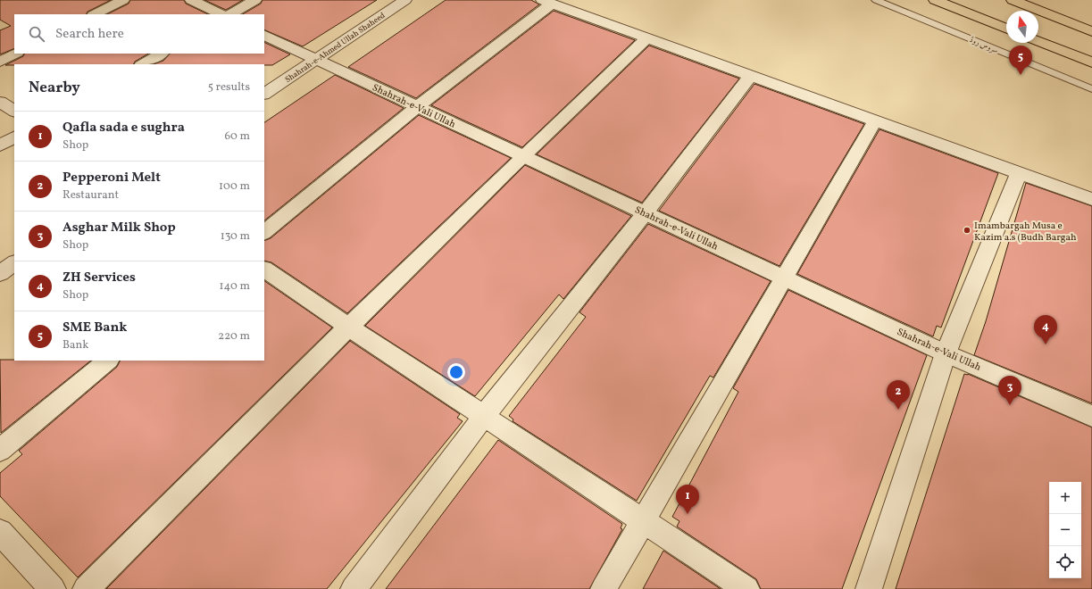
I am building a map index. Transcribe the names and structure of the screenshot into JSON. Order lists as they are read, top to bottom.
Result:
{
  "streets": {
    "street": ["Shahrah-e-Ahmed Ullah Shaheed", "Shahrah-e-Vali Ullah"],
    "lane": ["سروس روڈ"]
  },
  "crossings": [
    ["Shahrah-e-Ahmed Ullah Shaheed", "Shahrah-e-Vali Ullah"]
  ],
  "places": ["Imambargah Musa e Kazim a.s (Budh Bargah"],
  "north": "top",
  "page": {
    "search": "Search here",
    "pins": [
      "5",
      "4",
      "3",
      "2",
      "1"
    ],
    "heading": ["Nearby", "5 results"],
    "list": [
      {
        "mark": "1",
        "name": "Qafla sada e sughra",
        "note": "Shop",
        "value": "60 m"
      },
      {
        "mark": "2",
        "name": "Pepperoni Melt",
        "note": "Restaurant",
        "value": "100 m"
      },
      {
        "mark": "3",
        "name": "Asghar Milk Shop",
        "note": "Shop",
        "value": "130 m"
      },
      {
        "mark": "4",
        "name": "ZH Services",
        "note": "Shop",
        "value": "140 m"
      },
      {
        "mark": "5",
        "name": "SME Bank",
        "note": "Bank",
        "value": "220 m"
      }
    ],
    "map_buttons": ["+", "−"]
  }
}
